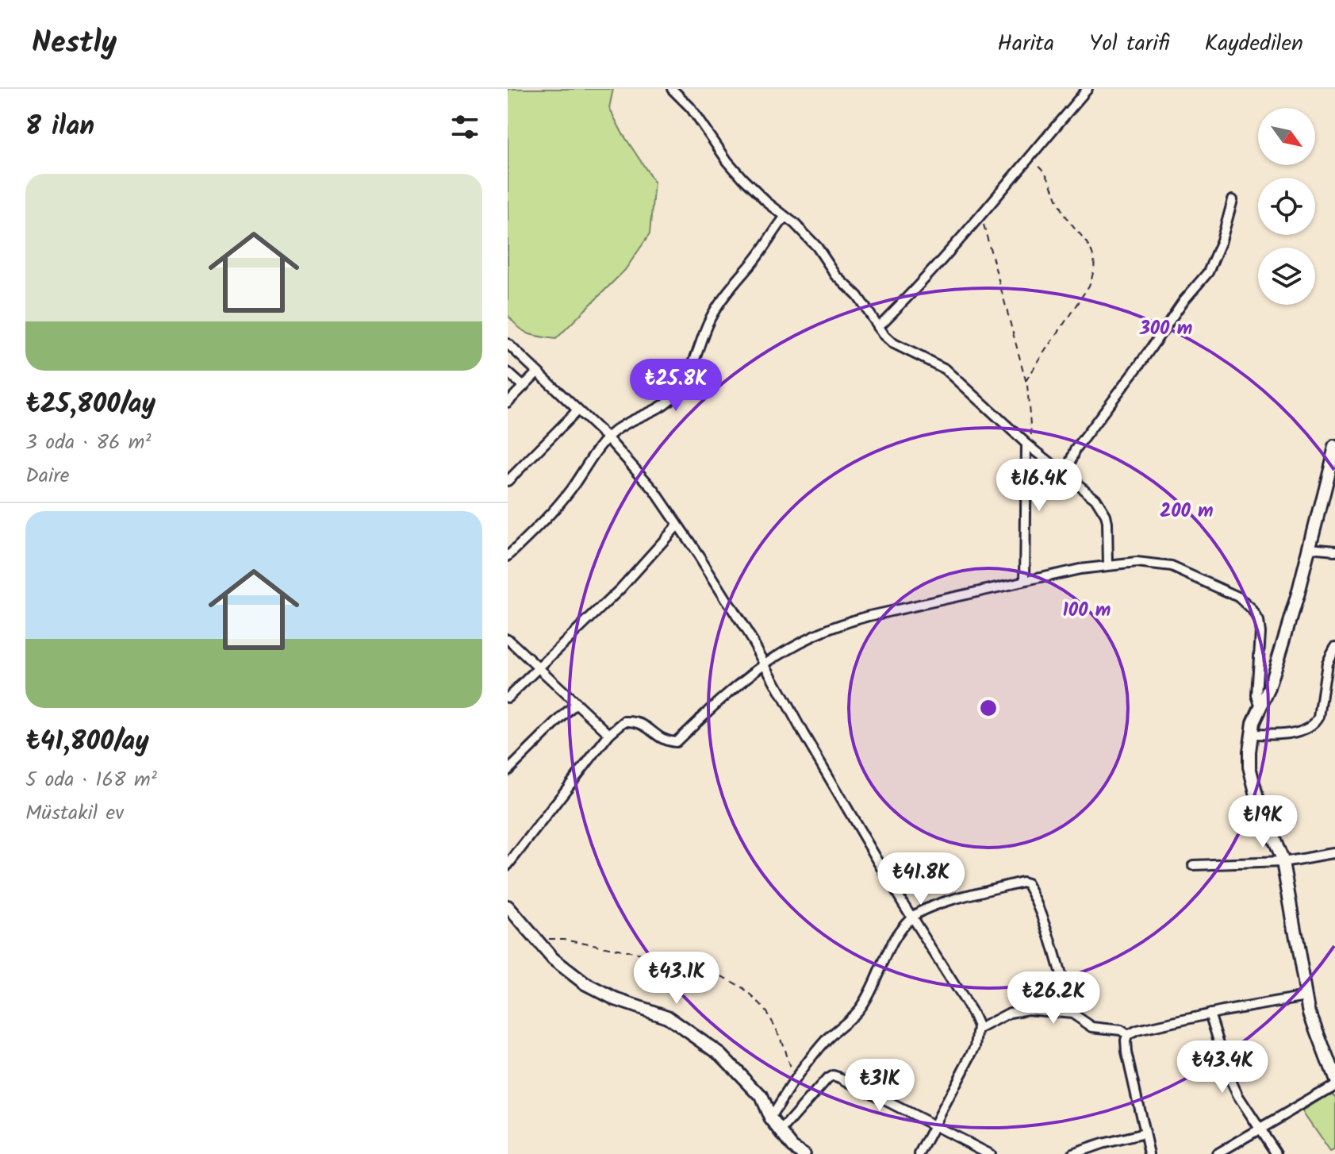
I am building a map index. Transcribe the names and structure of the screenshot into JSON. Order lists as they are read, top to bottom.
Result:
{
  "north": "bottom right",
  "page": {
    "header": "Nestly",
    "nav": ["Harita", "Yol tarifi", "Kaydedilen"],
    "heading": "8 ilan",
    "list": [
      {
        "name": "₺25,800/ay",
        "note": "3 oda · 86 m² · Daire"
      },
      {
        "name": "₺41,800/ay",
        "note": "5 oda · 168 m² · Müstakil ev"
      }
    ],
    "price": [
      "₺25.8K",
      "₺16.4K",
      "₺19K",
      "₺41.8K",
      "₺43.1K",
      "₺26.2K",
      "₺43.4K",
      "₺31K"
    ]
  },
  "rings": ["300 m", "200 m", "100 m"]
}
